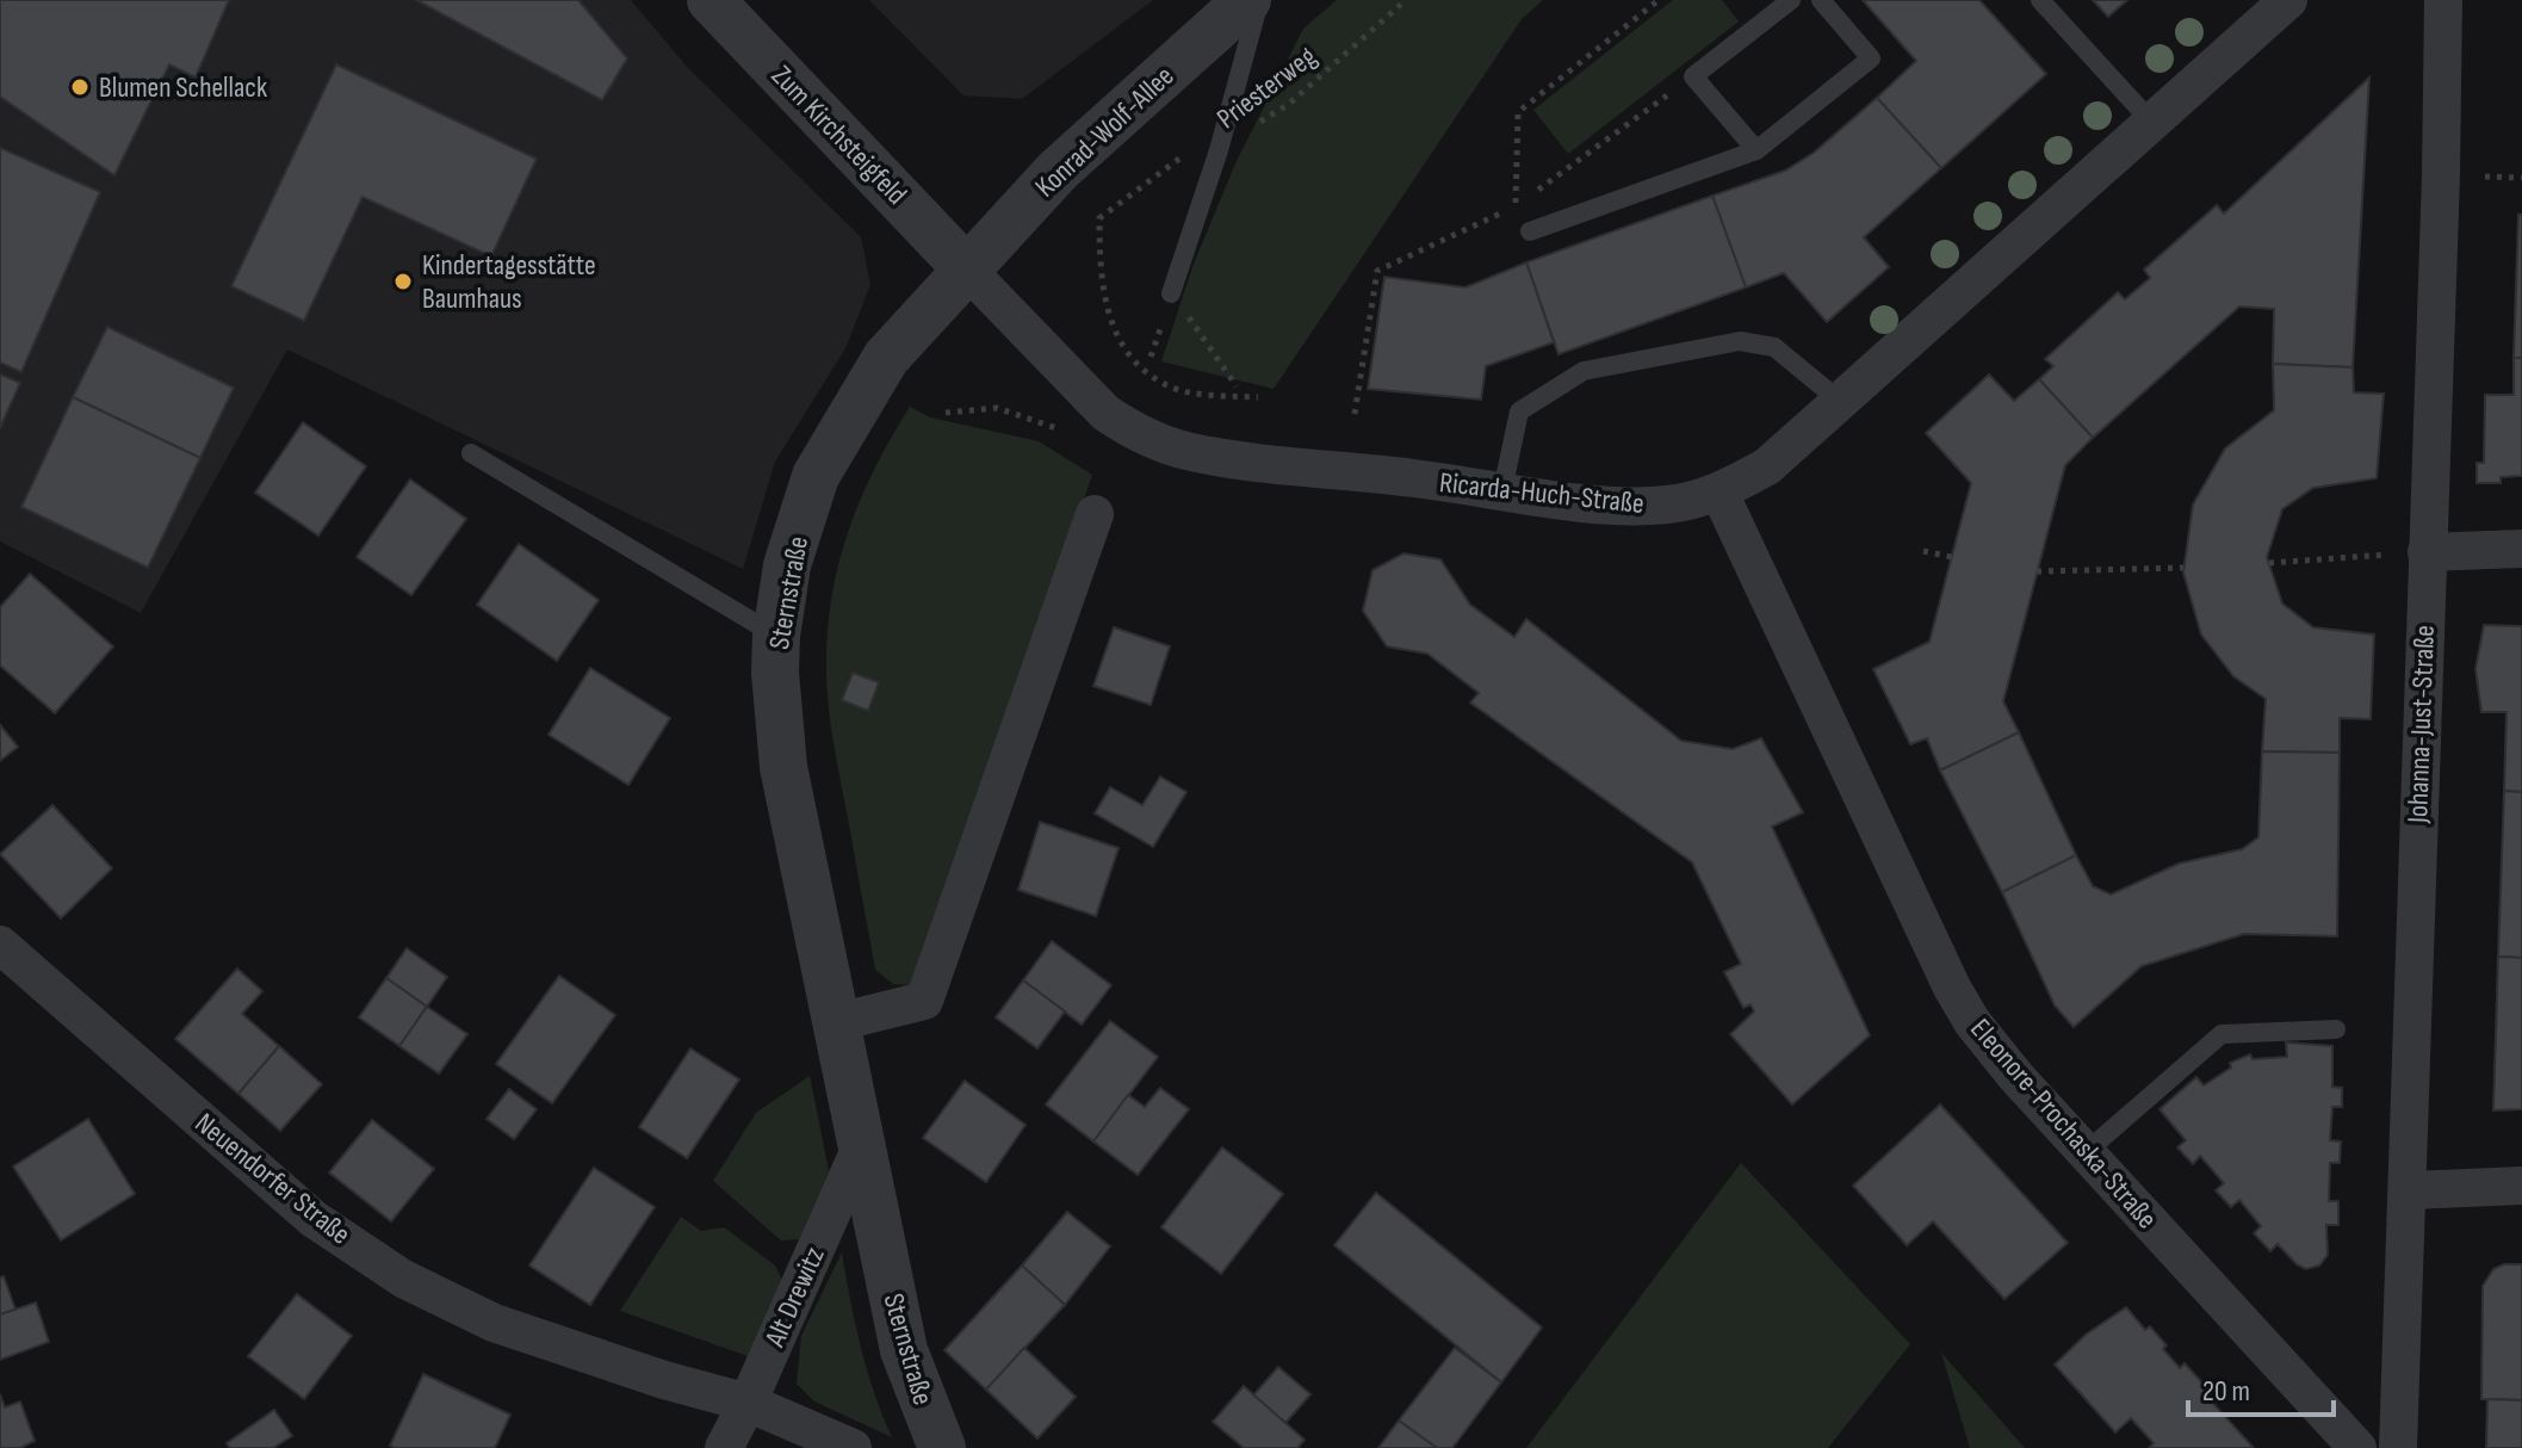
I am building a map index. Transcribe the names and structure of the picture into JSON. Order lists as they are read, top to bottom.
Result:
{
  "streets": {
    "street": [
      "Konrad-Wolf-Allee",
      "Zum Kirchsteigfeld",
      "Ricarda-Huch-Straße",
      "Sternstraße",
      "Johanna-Just-Straße",
      "Eleonore-Prochaska-Straße",
      "Neuendorfer Straße",
      "Alt Drewitz"
    ],
    "path": ["Priesterweg"]
  },
  "crossings": [
    ["Konrad-Wolf-Allee", "Zum Kirchsteigfeld"],
    ["Konrad-Wolf-Allee", "Ricarda-Huch-Straße"],
    ["Konrad-Wolf-Allee", "Sternstraße"],
    ["Zum Kirchsteigfeld", "Ricarda-Huch-Straße"],
    ["Zum Kirchsteigfeld", "Sternstraße"],
    ["Ricarda-Huch-Straße", "Sternstraße"],
    ["Ricarda-Huch-Straße", "Eleonore-Prochaska-Straße"],
    ["Sternstraße", "Alt Drewitz"],
    ["Neuendorfer Straße", "Alt Drewitz"]
  ],
  "places": ["Blumen Schellack", "Kindertagesstätte Baumhaus"],
  "scale_bar": "20 m"
}
